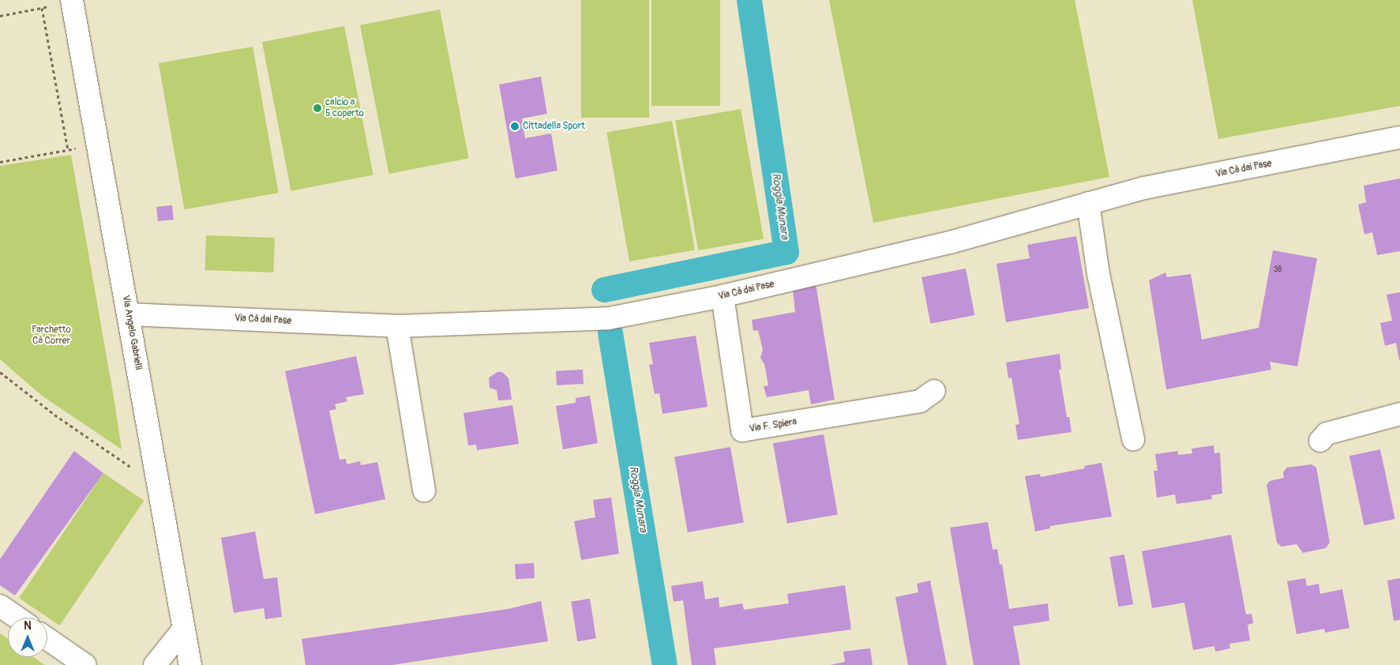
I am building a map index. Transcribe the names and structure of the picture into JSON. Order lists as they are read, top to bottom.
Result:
{
  "streets": {
    "street": ["Via Cà dai Pase", "Via Angelo Gabrielli", "Via F. Spiera"]
  },
  "crossings": [
    ["Via Cà dai Pase", "Via Angelo Gabrielli"],
    ["Via Cà dai Pase", "Via F. Spiera"]
  ],
  "water": ["Roggia Munara"],
  "parks": ["Parchetto Cà Correr"],
  "places": ["calcio a 5 coperto", "Cittadella Sport"],
  "house_numbers": ["38"],
  "north": "top"
}
